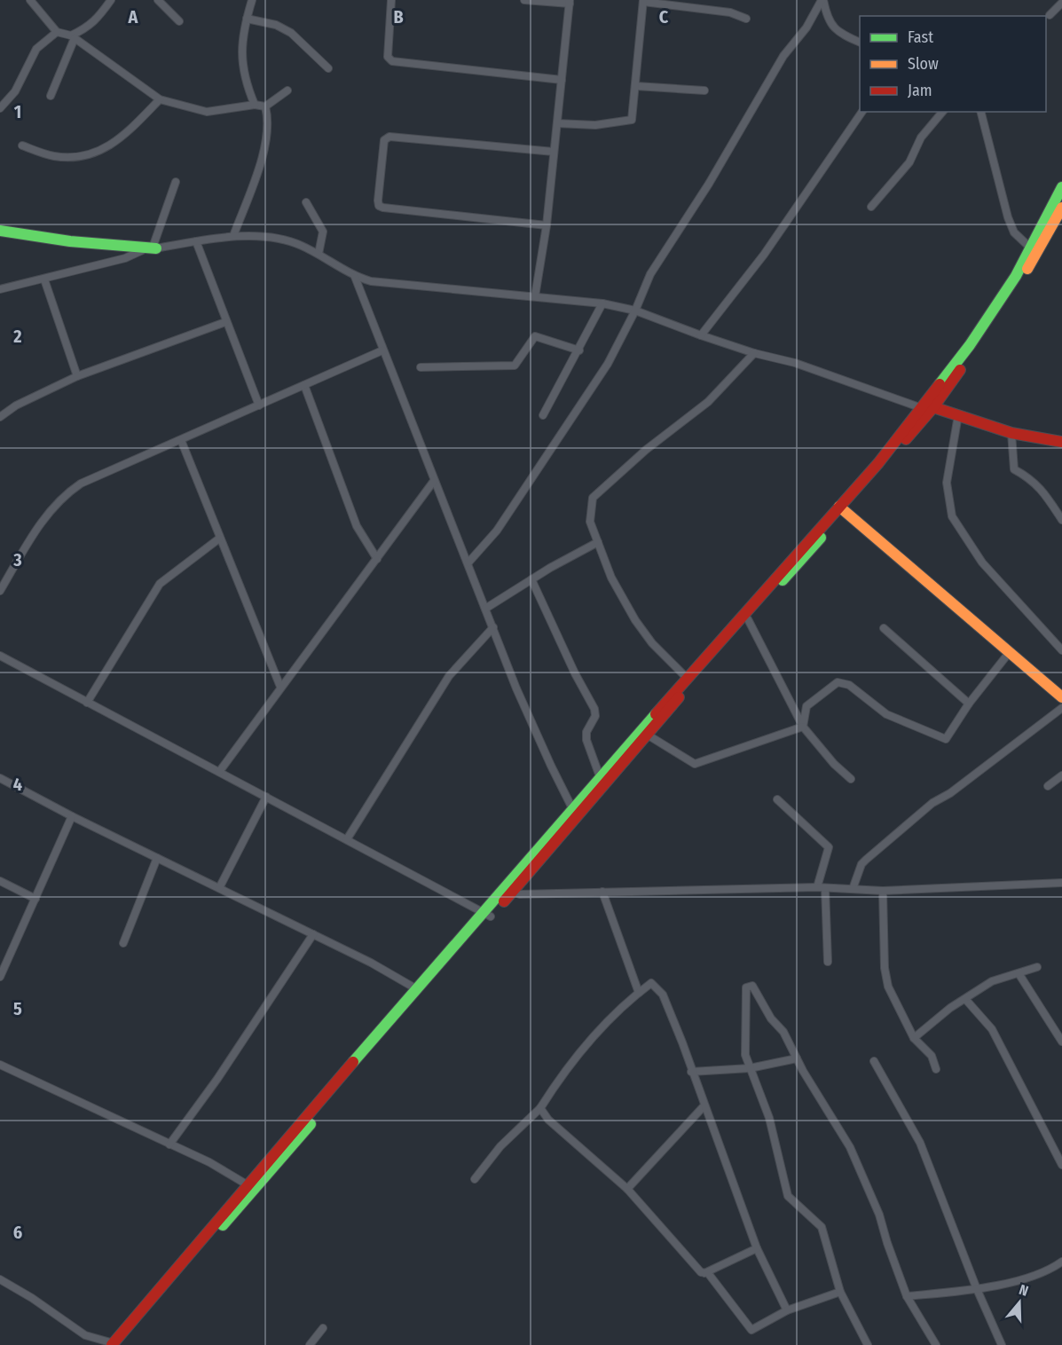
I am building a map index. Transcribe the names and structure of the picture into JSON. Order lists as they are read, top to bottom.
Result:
{
  "legend": ["Fast", "Slow", "Jam"],
  "north": "top",
  "grid": {
    "columns": ["A", "B", "C"],
    "rows": [
      "1",
      "2",
      "3",
      "4",
      "5",
      "6"
    ]
  }
}
